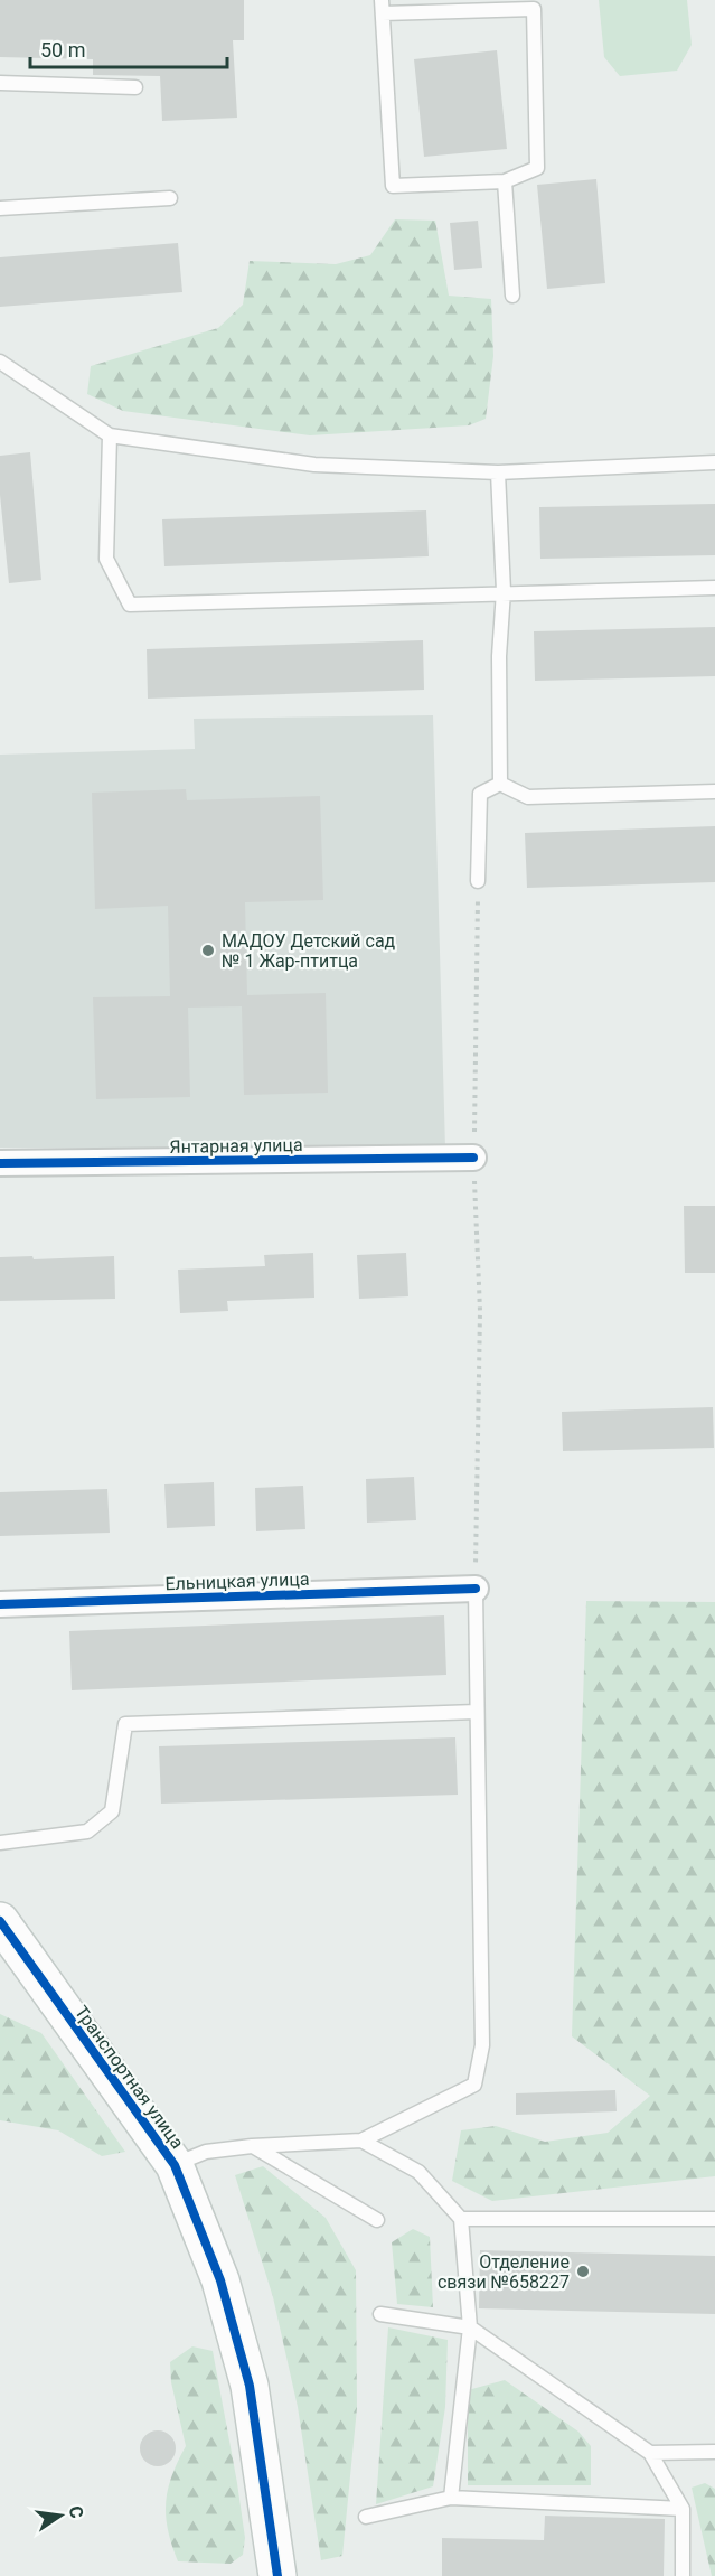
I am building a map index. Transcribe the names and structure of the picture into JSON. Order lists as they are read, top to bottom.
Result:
{
  "streets": {
    "street": ["Янтарная улица", "Ельницкая улица", "Транспортная улица"]
  },
  "places": ["МАДОУ Детский сад № 1 Жар-птитца", "Отделение связи №658227"],
  "scale_bar": "50 m",
  "north": "right"
}
